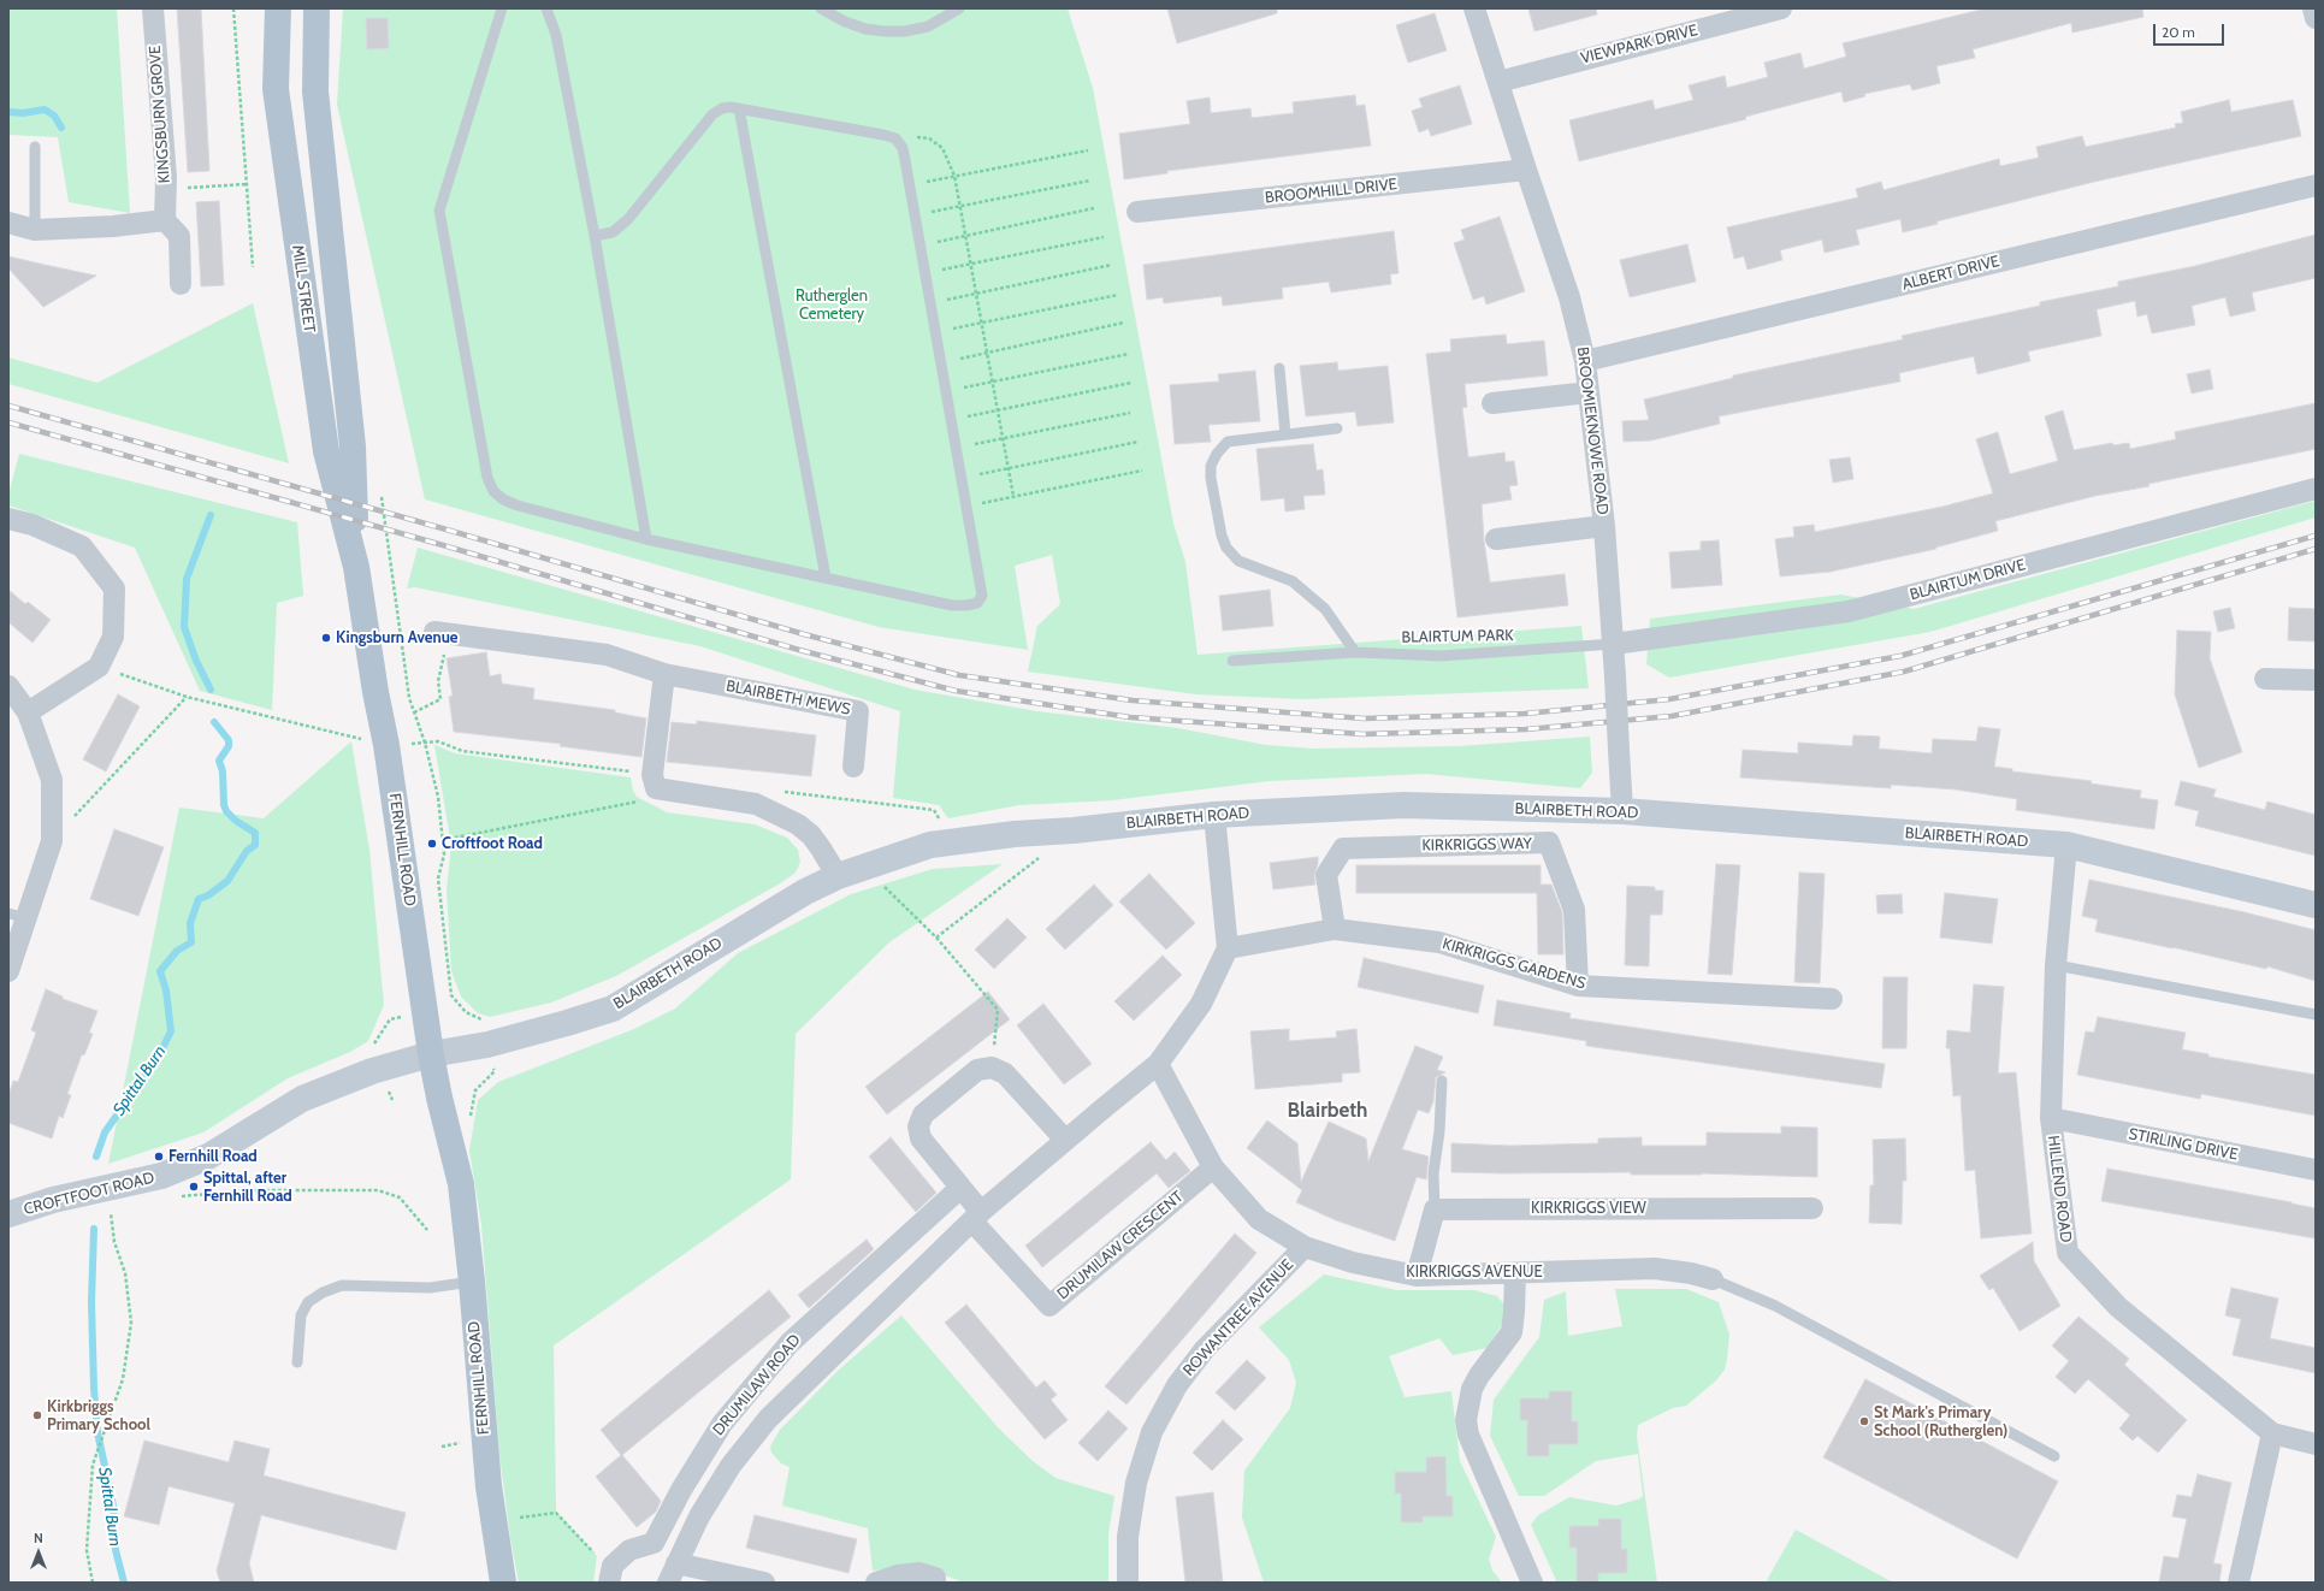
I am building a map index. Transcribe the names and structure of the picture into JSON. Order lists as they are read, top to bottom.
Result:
{
  "streets": {
    "main road": [
      "MILL STREET",
      "BLAIRBETH ROAD",
      "FERNHILL ROAD",
      "CROFTFOOT ROAD"
    ],
    "street": [
      "VIEWPARK DRIVE",
      "KINGSBURN GROVE",
      "BROOMHILL DRIVE",
      "ALBERT DRIVE",
      "BROOMIEKNOWE ROAD",
      "BLAIRTUM DRIVE",
      "BLAIRBETH MEWS",
      "KIRKRIGGS WAY",
      "KIRKRIGGS GARDENS",
      "STIRLING DRIVE",
      "HILLEND ROAD",
      "KIRKRIGGS VIEW",
      "DRUMILAW CRESCENT",
      "KIRKRIGGS AVENUE",
      "ROWANTREE AVENUE",
      "DRUMILAW ROAD"
    ],
    "lane": ["BLAIRTUM PARK"]
  },
  "crossings": [
    ["VIEWPARK DRIVE", "BROOMIEKNOWE ROAD"],
    ["BROOMHILL DRIVE", "BROOMIEKNOWE ROAD"],
    ["ALBERT DRIVE", "BROOMIEKNOWE ROAD"],
    ["MILL STREET", "FERNHILL ROAD"],
    ["BROOMIEKNOWE ROAD", "BLAIRTUM DRIVE"],
    ["BROOMIEKNOWE ROAD", "BLAIRTUM PARK"],
    ["BROOMIEKNOWE ROAD", "BLAIRBETH ROAD"],
    ["BLAIRTUM DRIVE", "BLAIRTUM PARK"],
    ["BLAIRBETH ROAD", "FERNHILL ROAD"],
    ["BLAIRBETH ROAD", "HILLEND ROAD"],
    ["BLAIRBETH ROAD", "CROFTFOOT ROAD"],
    ["KIRKRIGGS WAY", "KIRKRIGGS GARDENS"],
    ["FERNHILL ROAD", "CROFTFOOT ROAD"],
    ["KIRKRIGGS GARDENS", "DRUMILAW ROAD"],
    ["STIRLING DRIVE", "HILLEND ROAD"],
    ["DRUMILAW CRESCENT", "KIRKRIGGS AVENUE"],
    ["DRUMILAW CRESCENT", "DRUMILAW ROAD"],
    ["KIRKRIGGS AVENUE", "ROWANTREE AVENUE"],
    ["KIRKRIGGS AVENUE", "DRUMILAW ROAD"]
  ],
  "districts": ["Blairbeth"],
  "water": ["Spittal Burn"],
  "parks": ["Rutherglen Cemetery"],
  "places": [
    "Kingsburn Avenue",
    "Croftfoot Road",
    "Fernhill Road",
    "Spittal, after Fernhill Road",
    "Kirkbriggs Primary School",
    "St Mark's Primary School (Rutherglen)"
  ],
  "scale_bar": "20 m",
  "north": "top"
}
